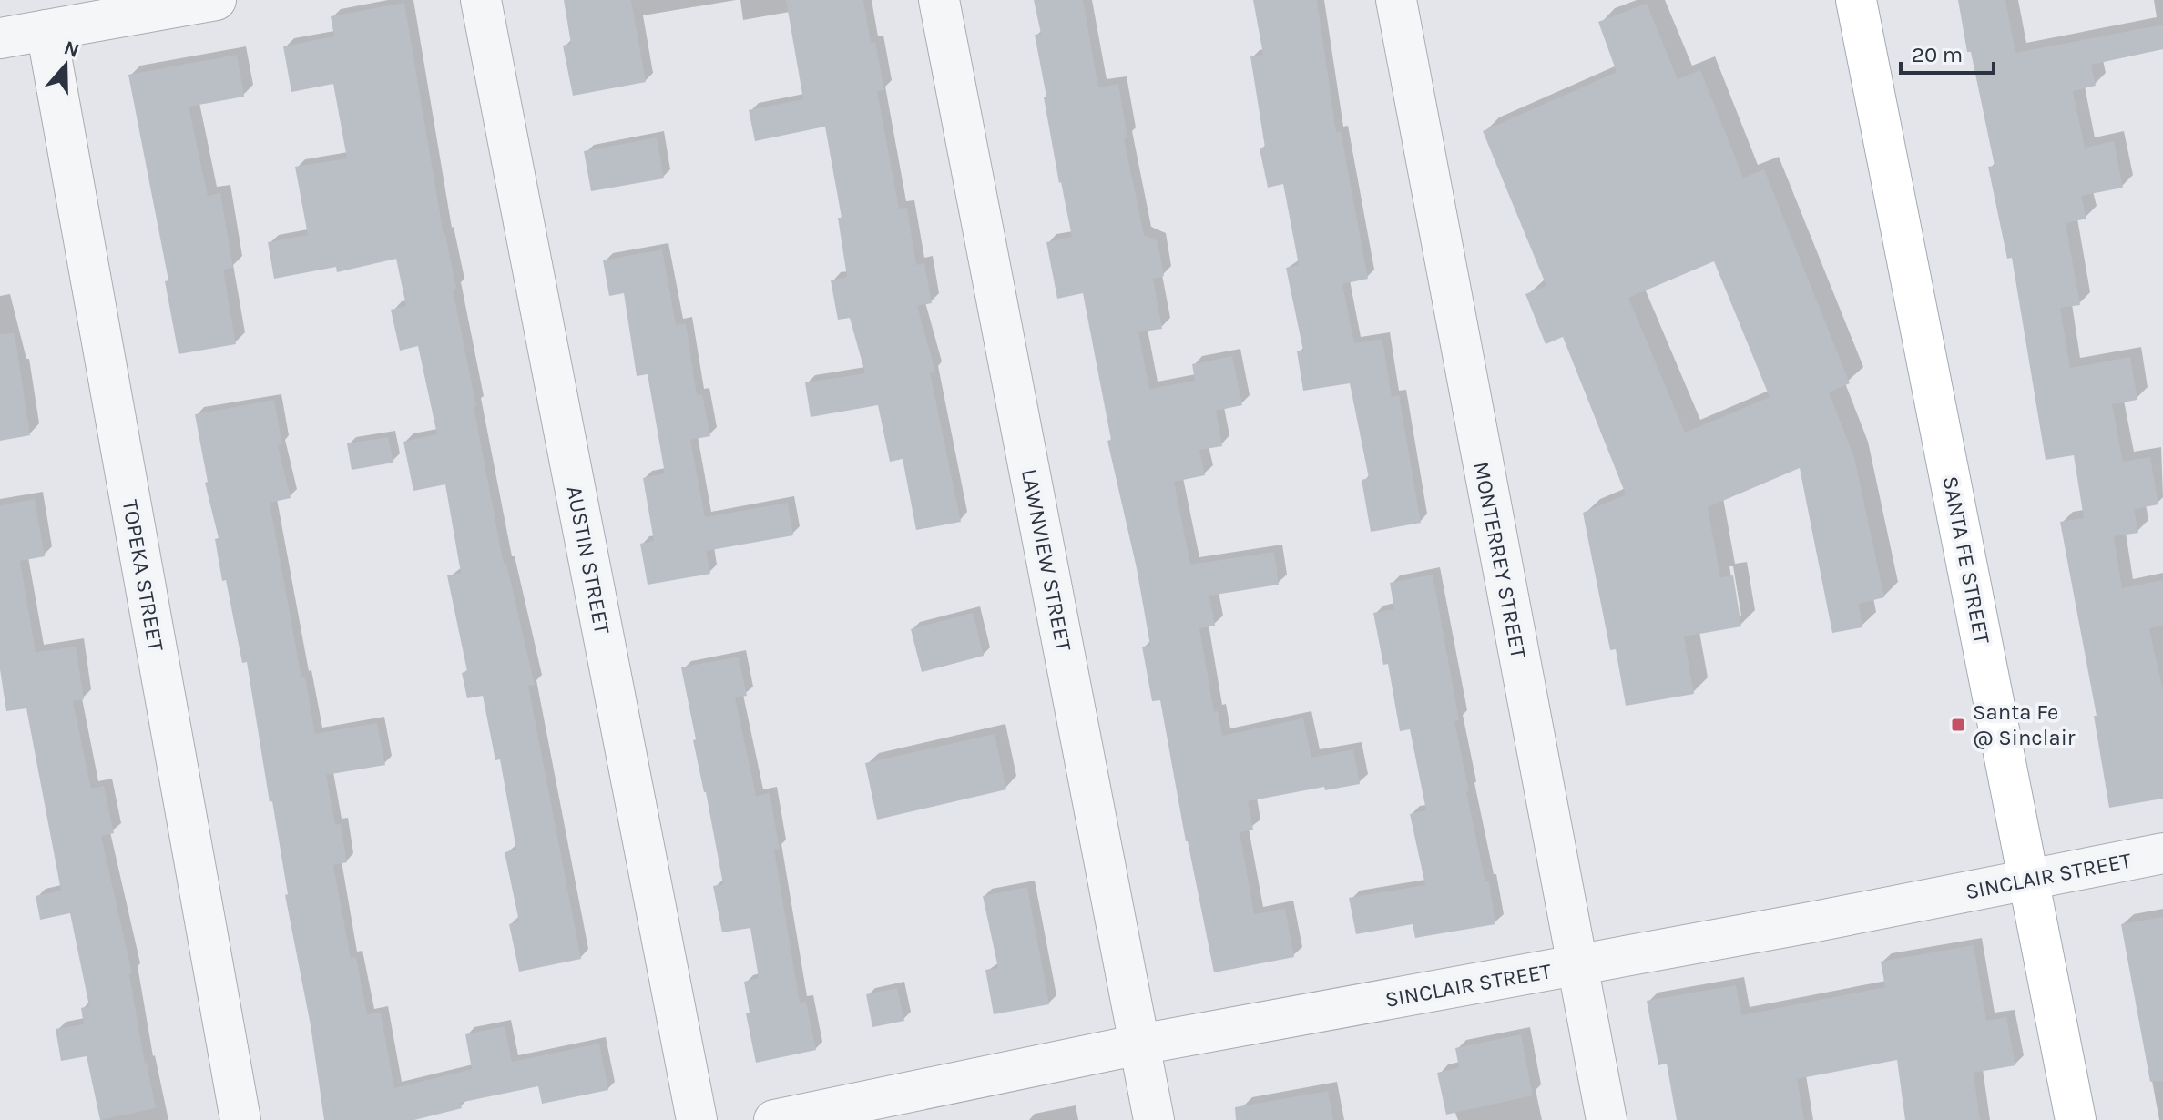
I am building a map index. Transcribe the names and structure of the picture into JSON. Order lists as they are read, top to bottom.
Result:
{
  "streets": {
    "main road": ["SANTA FE STREET"],
    "street": [
      "AUSTIN STREET",
      "LAWNVIEW STREET",
      "MONTERREY STREET",
      "TOPEKA STREET",
      "SINCLAIR STREET"
    ]
  },
  "crossings": [
    ["LAWNVIEW STREET", "SINCLAIR STREET"],
    ["MONTERREY STREET", "SINCLAIR STREET"],
    ["SANTA FE STREET", "SINCLAIR STREET"]
  ],
  "places": {
    "transit": ["Santa Fe @ Sinclair"]
  },
  "scale_bar": "20 m",
  "north": "top"
}
